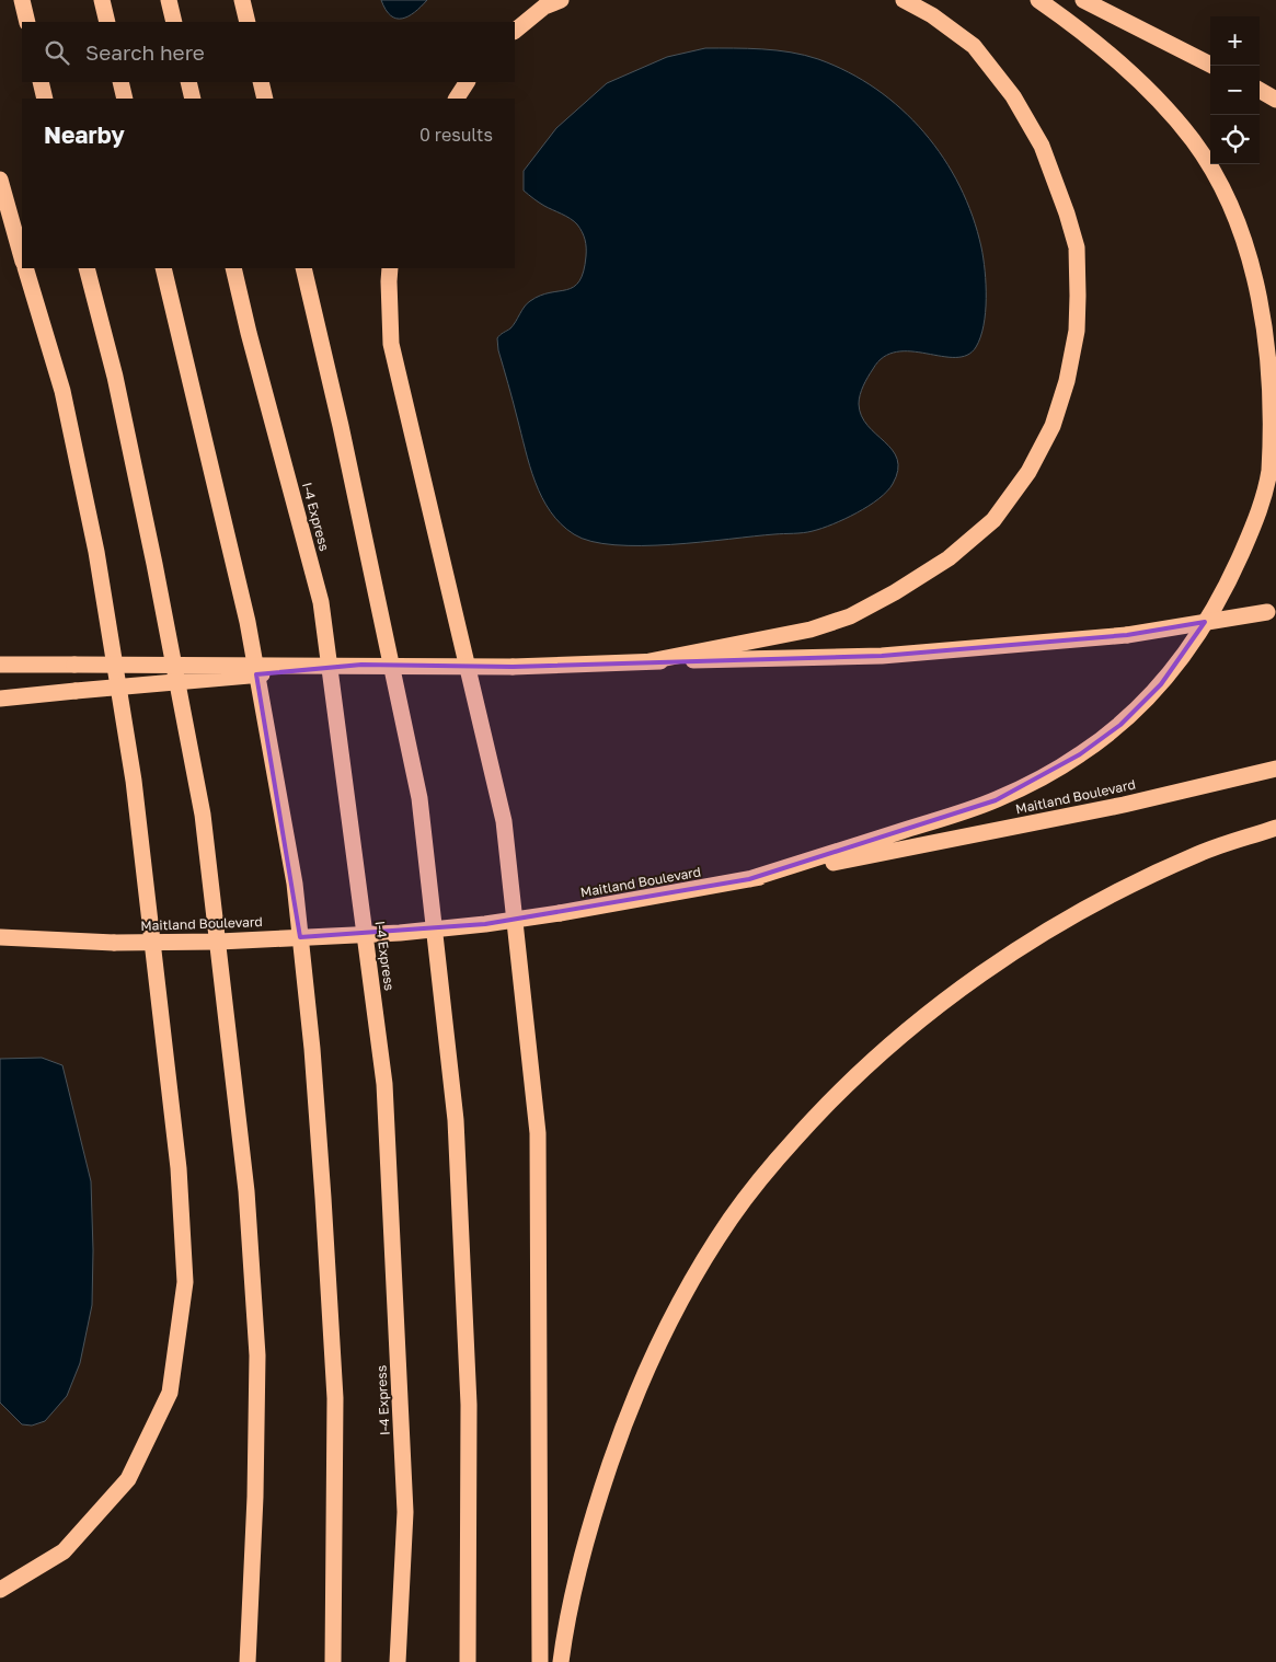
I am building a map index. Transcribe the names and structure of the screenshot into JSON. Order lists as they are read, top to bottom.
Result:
{
  "streets": {
    "highway": ["I-4 Express", "Maitland Boulevard"]
  },
  "page": {
    "map_buttons": ["+", "−"],
    "search": "Search here",
    "heading": ["Nearby", "0 results"]
  }
}
